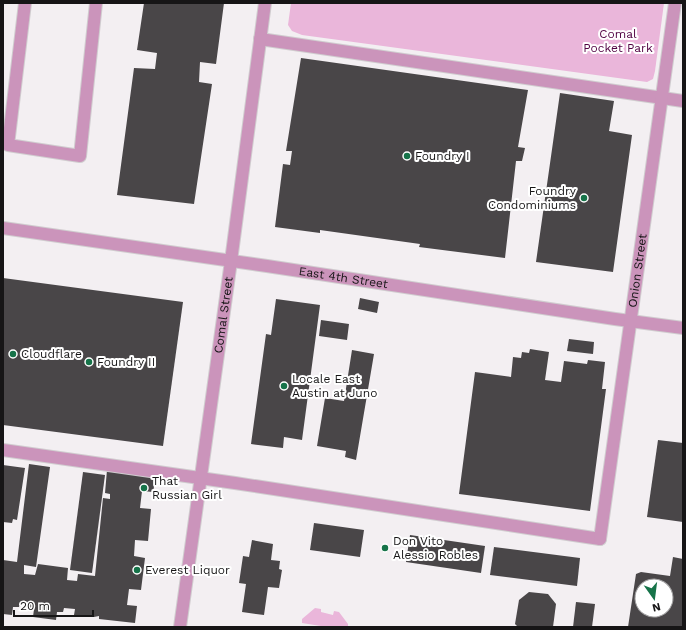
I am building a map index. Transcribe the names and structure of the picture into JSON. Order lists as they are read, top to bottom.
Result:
{
  "streets": {
    "street": ["Onion Street", "East 4th Street", "Comal Street"]
  },
  "crossings": [
    ["Onion Street", "East 4th Street"],
    ["Onion Street", "Comal Street"],
    ["East 4th Street", "Comal Street"]
  ],
  "parks": ["Comal Pocket Park"],
  "places": [
    "Foundry I",
    "Foundry Condominiums",
    "Cloudflare",
    "Foundry II",
    "Locale East Austin at Juno",
    "That Russian Girl",
    "Don Vito Alessio Robles",
    "Everest Liquor"
  ],
  "scale_bar": "20 m",
  "north": "bottom"
}
